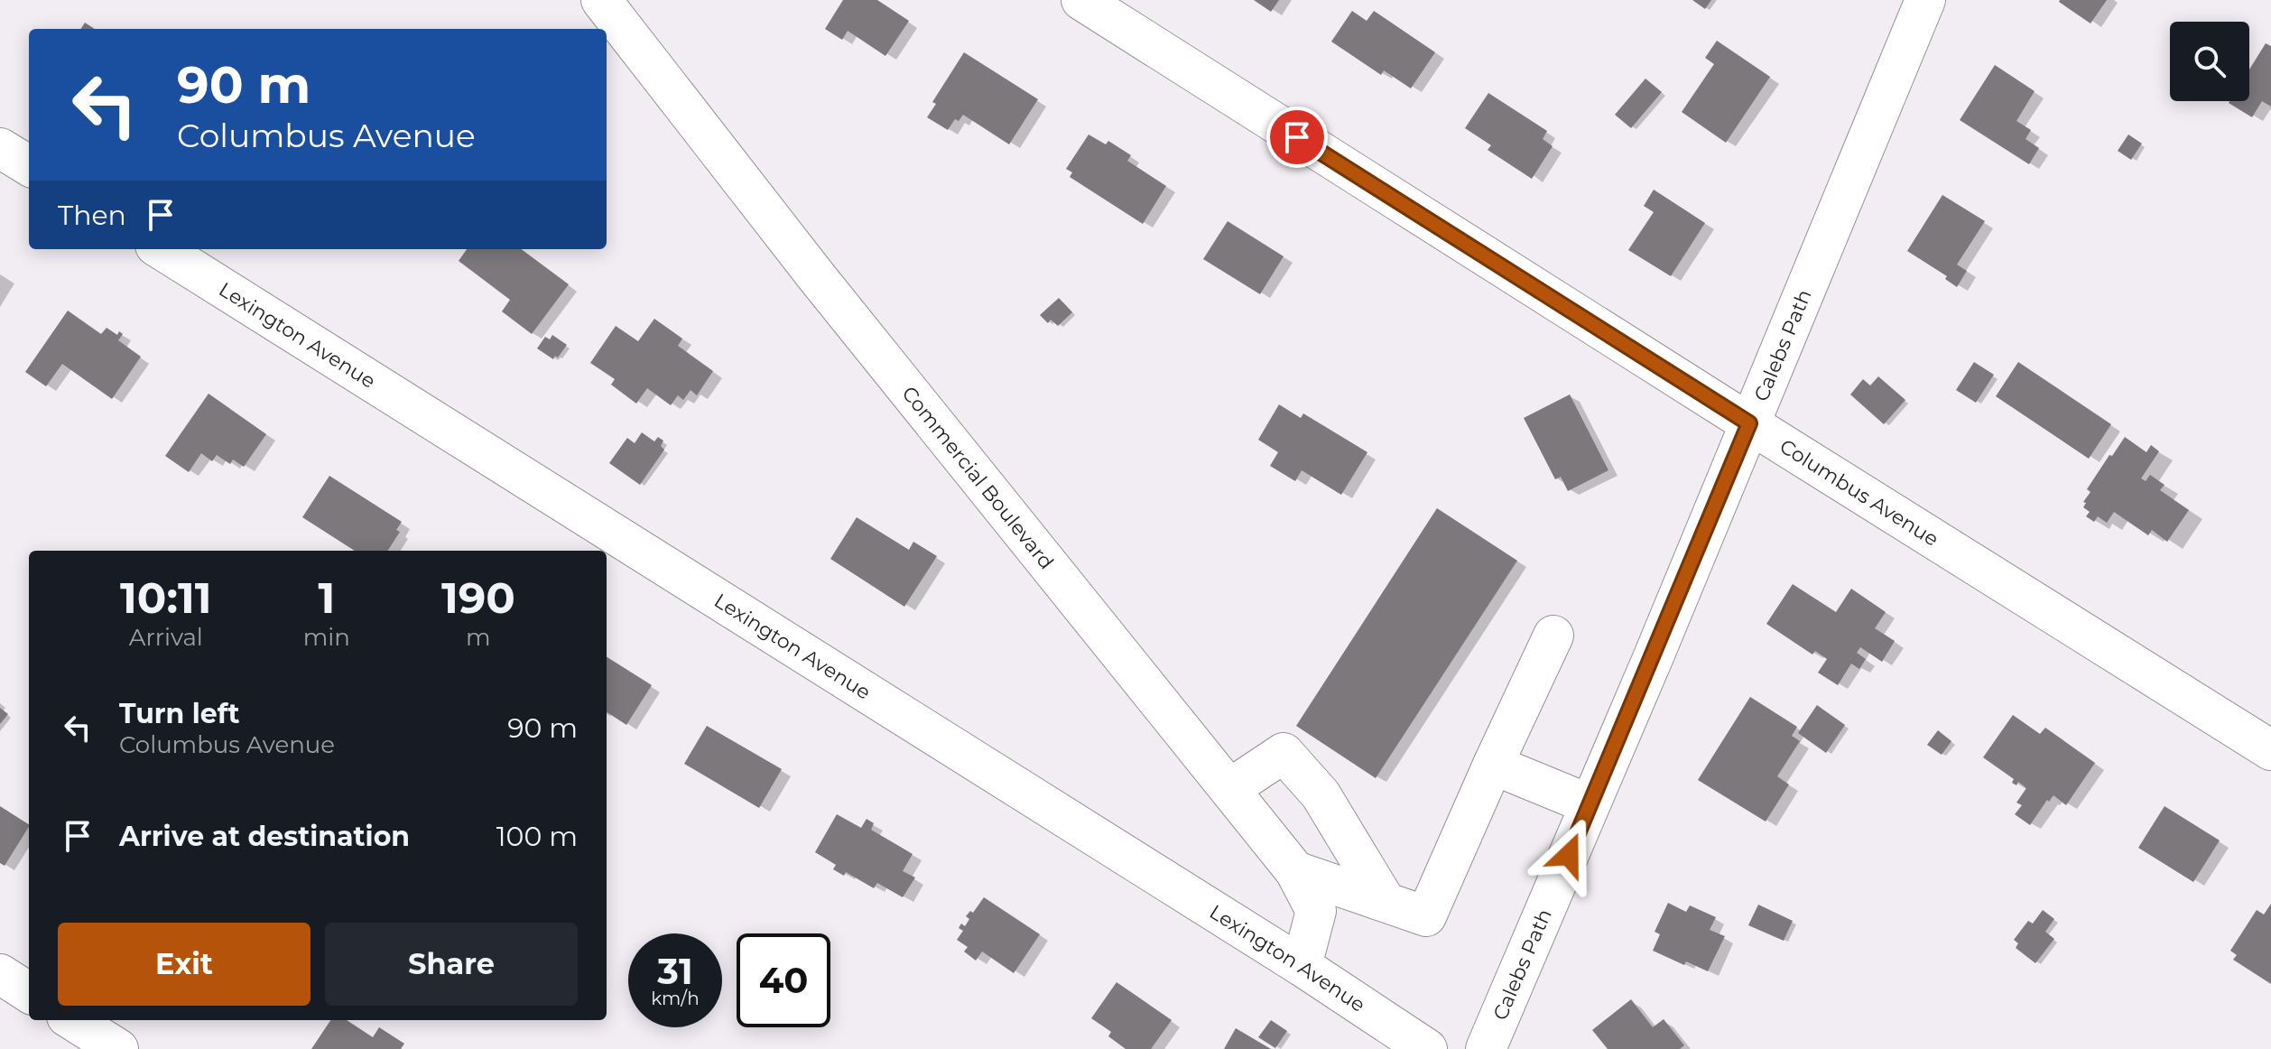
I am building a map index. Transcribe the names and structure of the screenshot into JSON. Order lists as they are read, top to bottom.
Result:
{
  "streets": {
    "street": [
      "Lexington Avenue",
      "Calebs Path",
      "Commercial Boulevard",
      "Columbus Avenue"
    ]
  },
  "crossings": [
    ["Lexington Avenue", "Commercial Boulevard"],
    ["Calebs Path", "Columbus Avenue"]
  ],
  "page": {
    "turn": ["90 m", "Columbus Avenue"],
    "then": "Then",
    "eta": [
      "10:11",
      "Arrival",
      "1",
      "min",
      "190",
      "m"
    ],
    "list": [
      {
        "name": "Turn left",
        "note": "Columbus Avenue",
        "value": "90 m"
      },
      {
        "name": "Arrive at destination",
        "value": "100 m"
      }
    ],
    "buttons": ["Exit", "Share"],
    "speed": "31 km/h",
    "limit": "40"
  }
}
